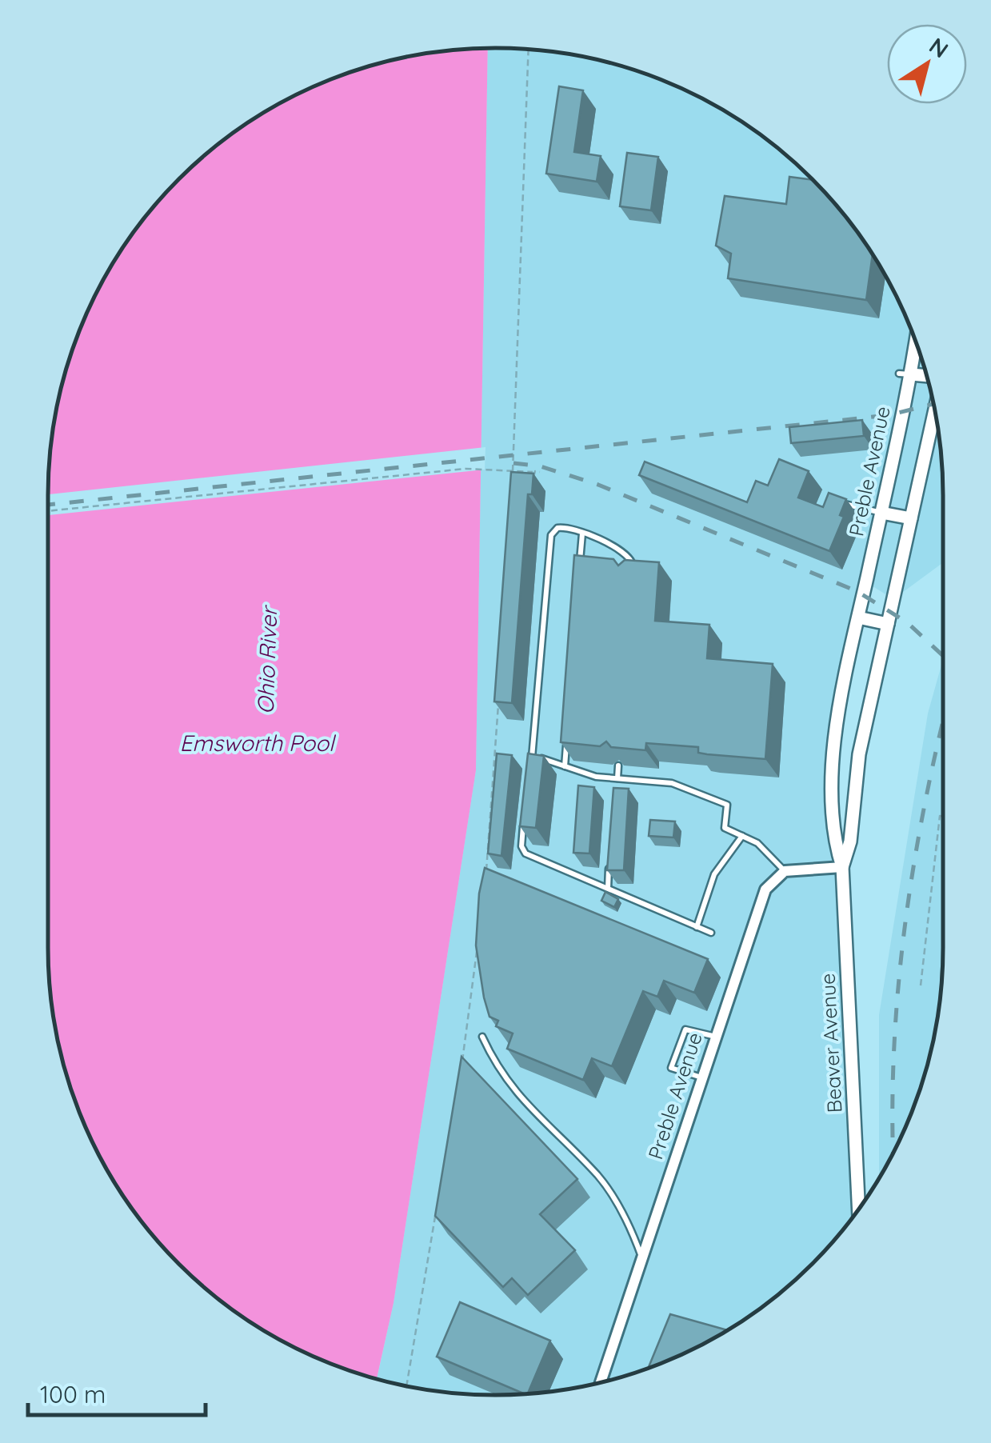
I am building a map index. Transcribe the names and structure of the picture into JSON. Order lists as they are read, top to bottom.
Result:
{
  "streets": {
    "street": ["Preble Avenue", "Beaver Avenue"]
  },
  "crossings": [
    ["Preble Avenue", "Beaver Avenue"]
  ],
  "water": ["Ohio River", "Emsworth Pool"],
  "scale_bar": "100 m",
  "north": "top right"
}
